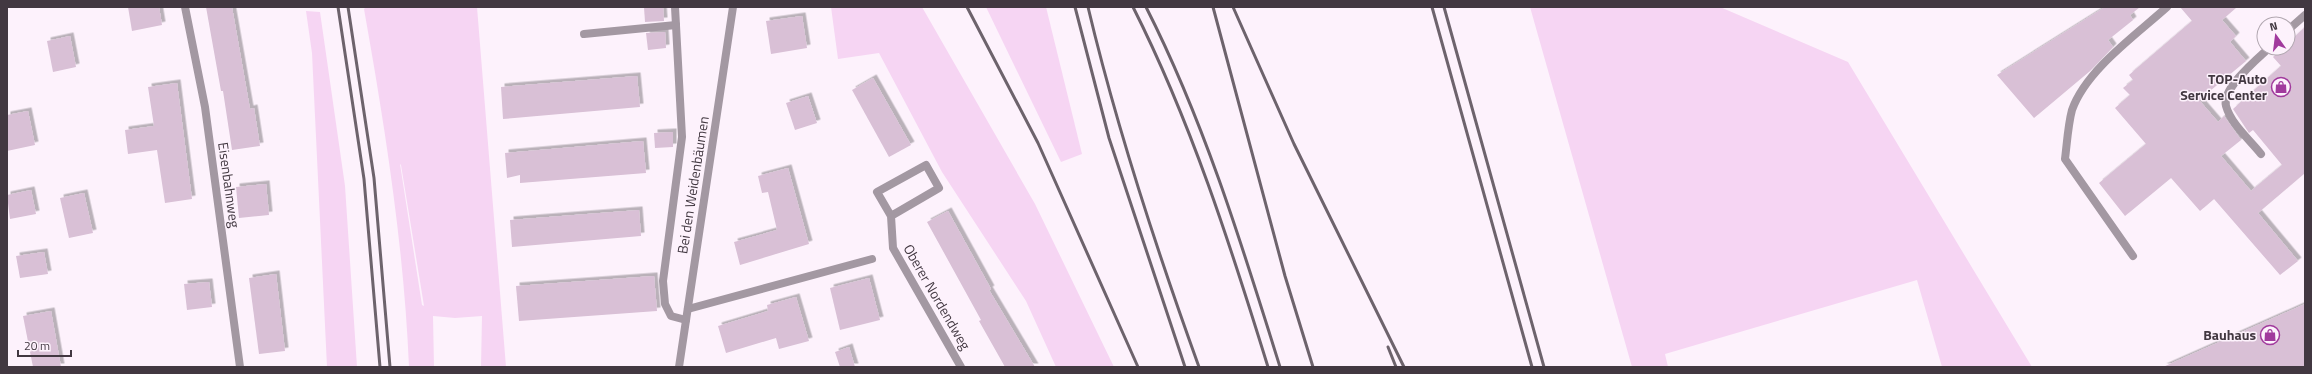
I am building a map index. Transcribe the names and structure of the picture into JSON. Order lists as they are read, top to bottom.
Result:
{
  "streets": {
    "street": ["Eisenbahnweg", "Bei den Weidenbäumen", "Oberer Nordendweg"]
  },
  "places": {
    "shop": ["TOP-Auto Service Center", "Bauhaus"]
  },
  "scale_bar": "20 m",
  "north": "top"
}
